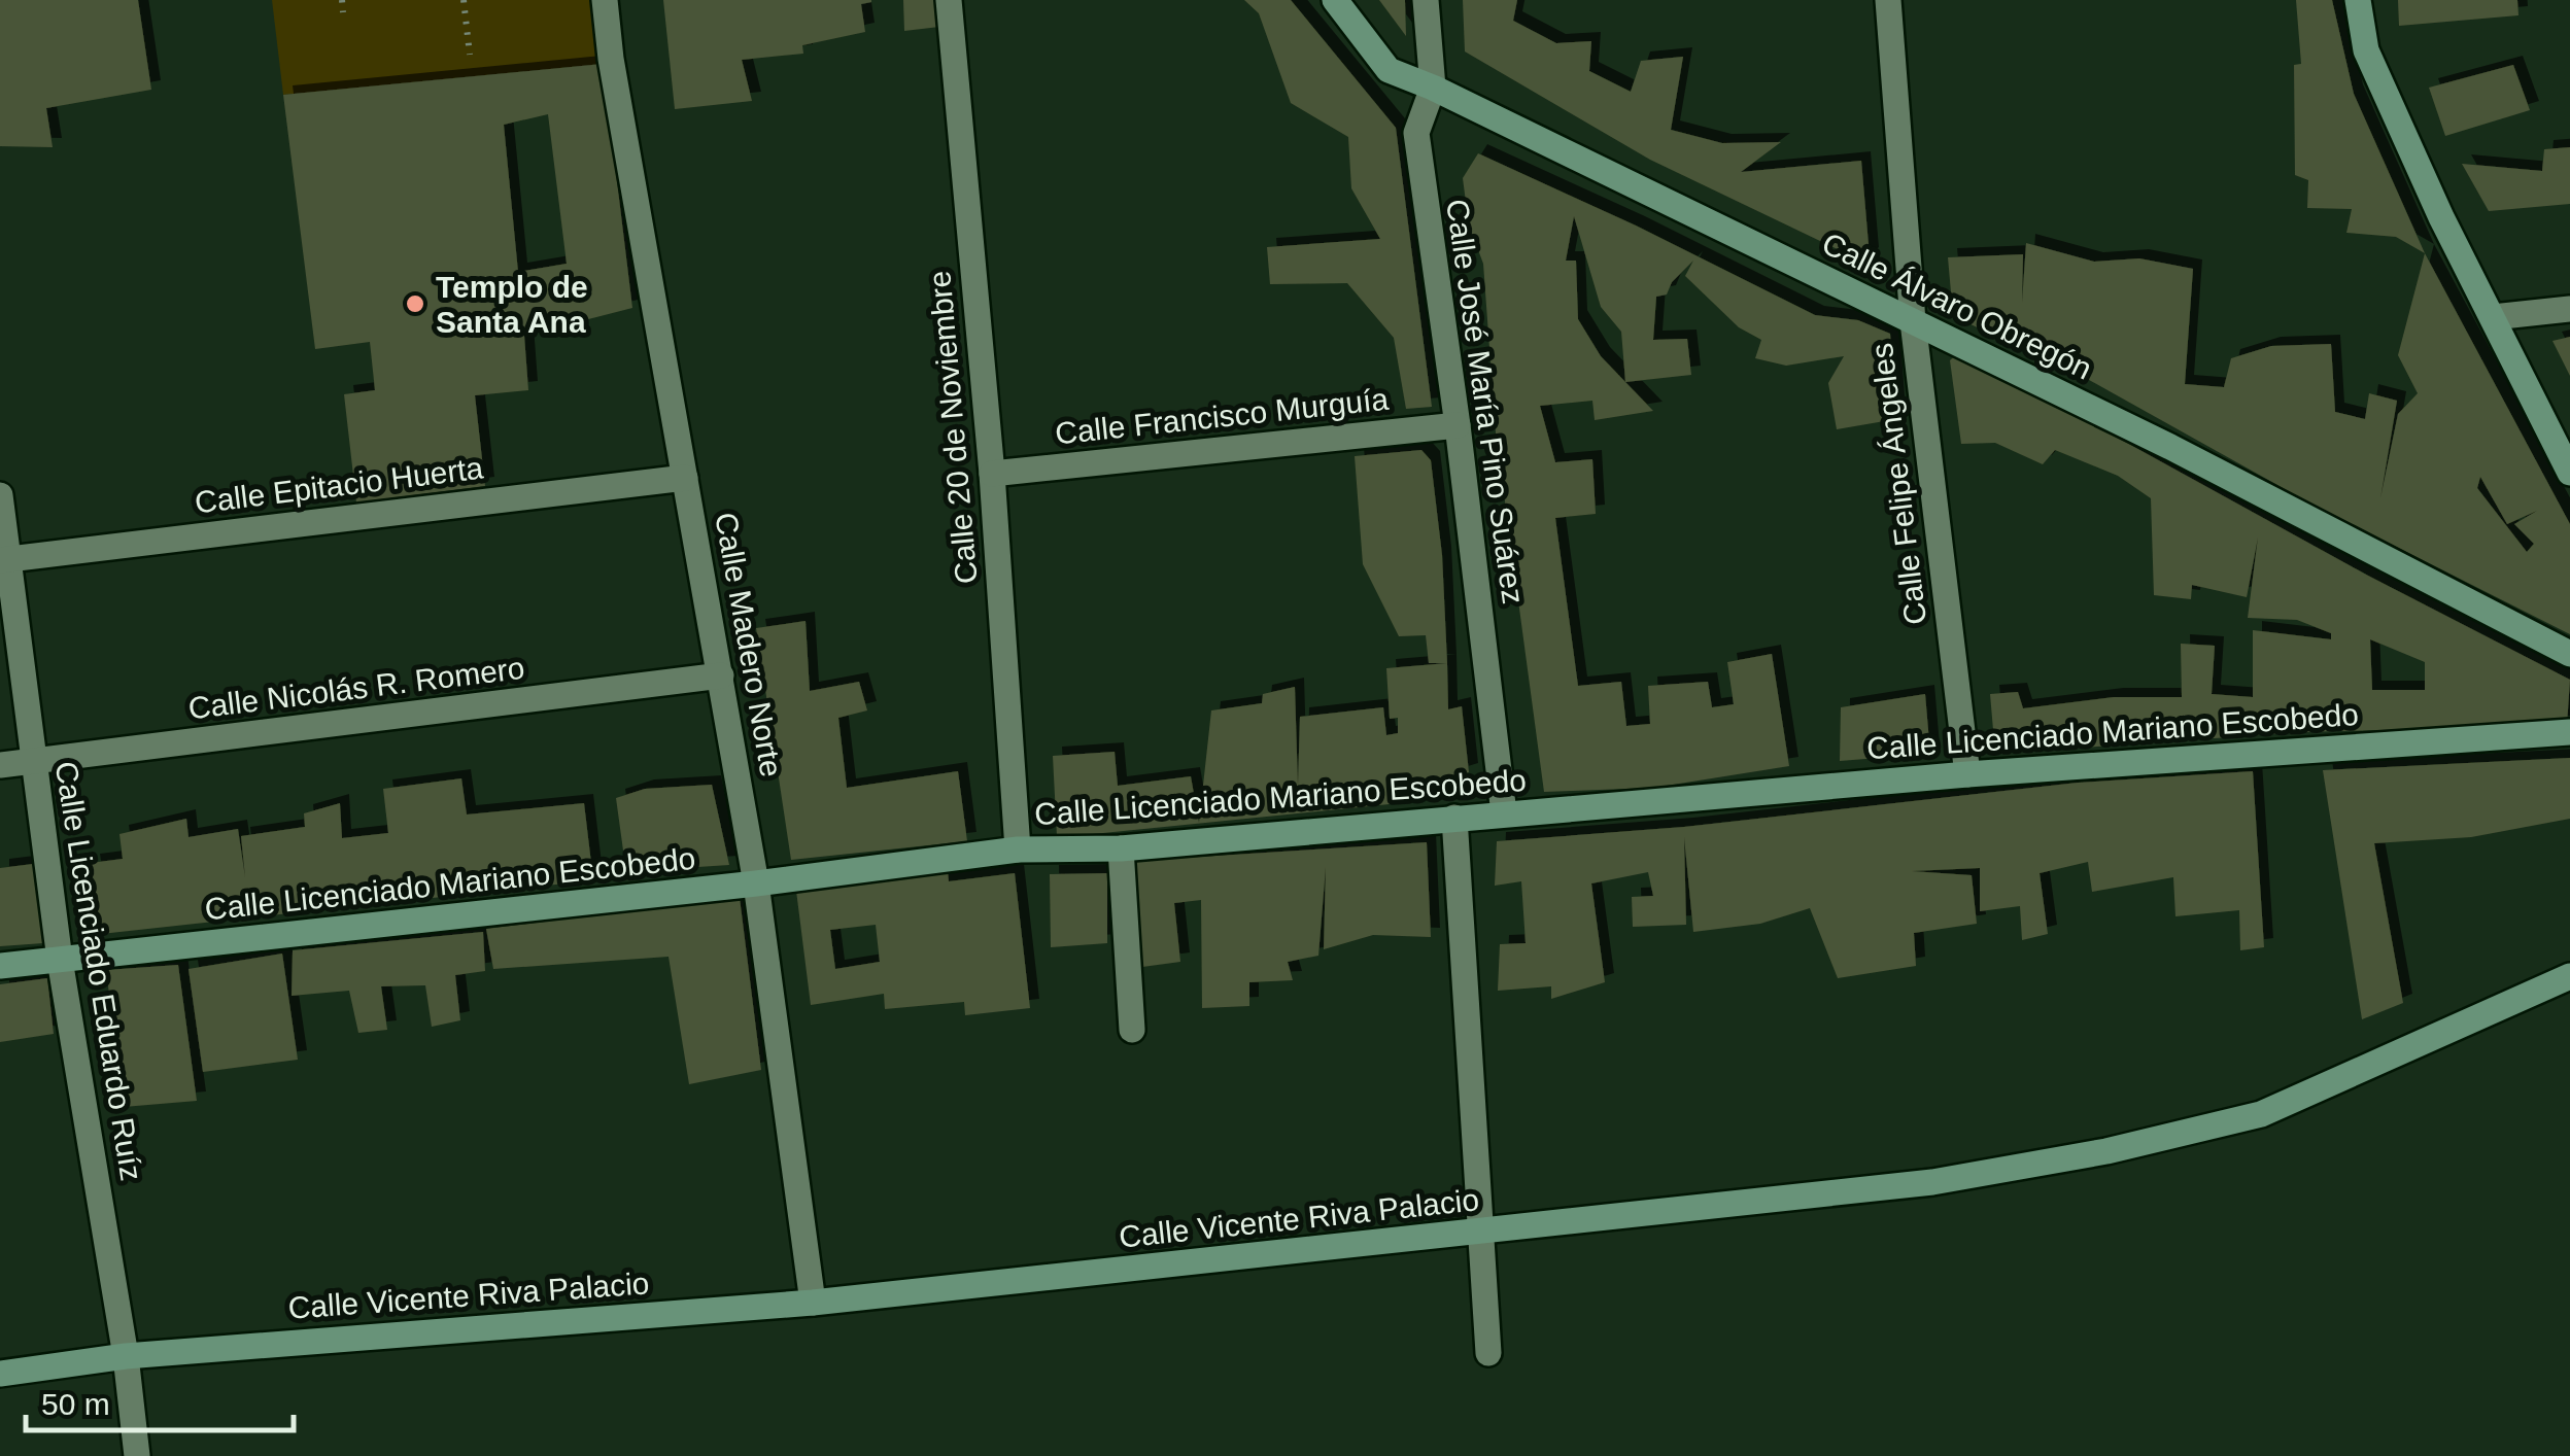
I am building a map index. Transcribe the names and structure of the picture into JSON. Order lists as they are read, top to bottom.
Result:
{
  "streets": {
    "main road": ["Calle Álvaro Obregón", "Calle Licenciado Mariano Escobedo", "Calle Vicente Riva Palacio"],
    "street": [
      "Calle José María Pino Suárez",
      "Calle Francisco Murguía",
      "Calle 20 de Noviembre",
      "Calle Felipe Ángeles",
      "Calle Epitacio Huerta",
      "Calle Madero Norte",
      "Calle Nicolás R. Romero",
      "Calle Licenciado Eduardo Ruíz"
    ]
  },
  "crossings": [
    ["Calle Álvaro Obregón", "Calle José María Pino Suárez"],
    ["Calle Álvaro Obregón", "Calle Felipe Ángeles"],
    ["Calle José María Pino Suárez", "Calle Francisco Murguía"],
    ["Calle José María Pino Suárez", "Calle Licenciado Mariano Escobedo"],
    ["Calle Francisco Murguía", "Calle 20 de Noviembre"],
    ["Calle 20 de Noviembre", "Calle Licenciado Mariano Escobedo"],
    ["Calle Felipe Ángeles", "Calle Licenciado Mariano Escobedo"],
    ["Calle Epitacio Huerta", "Calle Madero Norte"],
    ["Calle Epitacio Huerta", "Calle Licenciado Eduardo Ruíz"],
    ["Calle Madero Norte", "Calle Nicolás R. Romero"],
    ["Calle Madero Norte", "Calle Licenciado Mariano Escobedo"],
    ["Calle Madero Norte", "Calle Vicente Riva Palacio"],
    ["Calle Nicolás R. Romero", "Calle Licenciado Eduardo Ruíz"],
    ["Calle Licenciado Mariano Escobedo", "Calle Licenciado Eduardo Ruíz"],
    ["Calle Licenciado Eduardo Ruíz", "Calle Vicente Riva Palacio"]
  ],
  "places": ["Templo de Santa Ana"],
  "scale_bar": "50 m"
}
